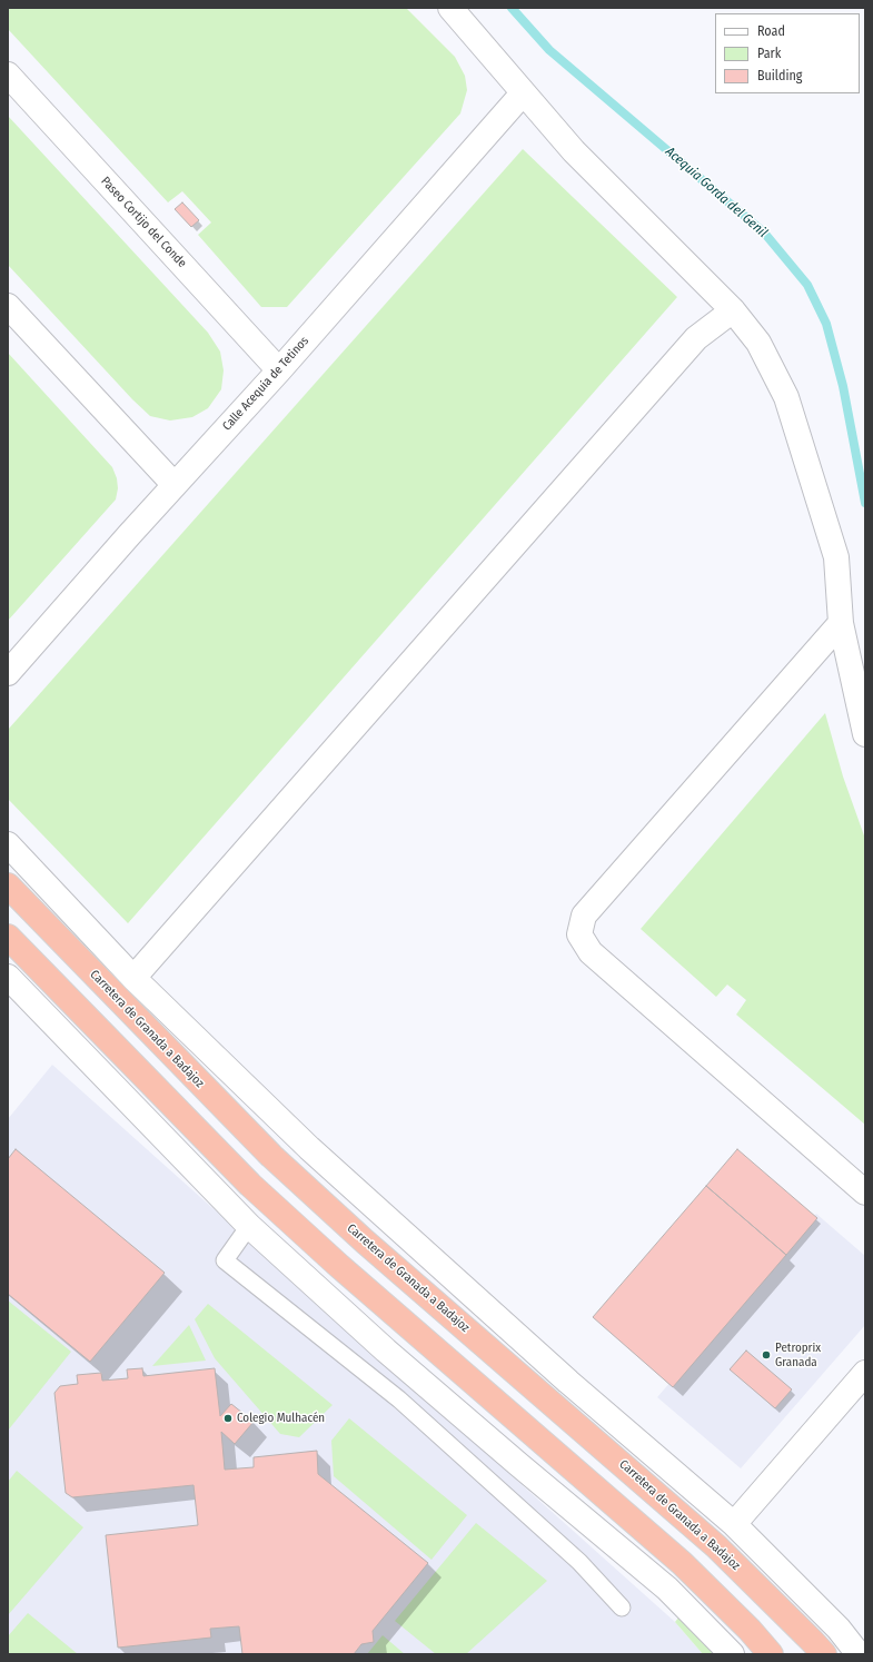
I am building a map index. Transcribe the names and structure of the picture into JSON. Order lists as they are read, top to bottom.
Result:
{
  "streets": {
    "highway": ["Carretera de Granada a Badajoz"],
    "street": ["Paseo Cortijo del Conde", "Calle Acequia de Tetinos"]
  },
  "crossings": [
    ["Paseo Cortijo del Conde", "Calle Acequia de Tetinos"]
  ],
  "water": ["Acequia Gorda del Genil"],
  "places": ["Petroprix Granada", "Colegio Mulhacén"],
  "legend": ["Road", "Park", "Building"]
}
